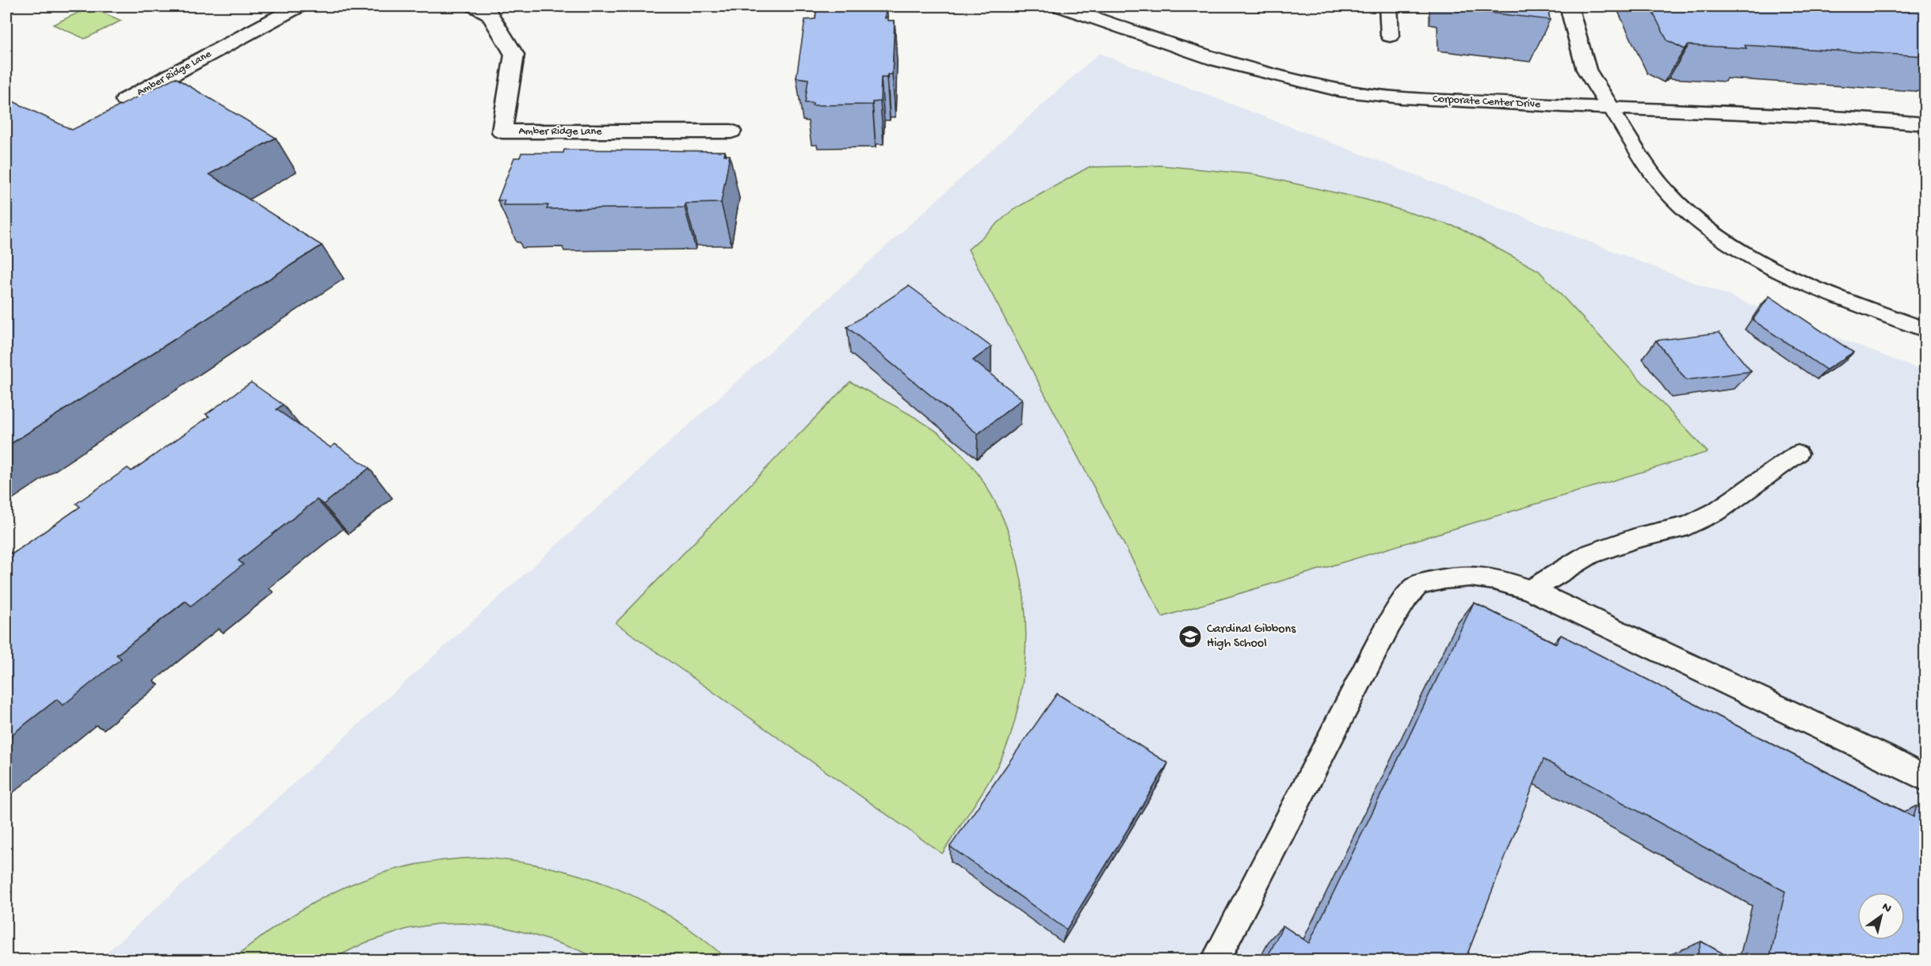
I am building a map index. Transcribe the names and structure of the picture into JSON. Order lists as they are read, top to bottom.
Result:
{
  "streets": {
    "street": ["Amber Ridge Lane", "Corporate Center Drive"]
  },
  "places": {
    "school or university": ["Cardinal Gibbons High School"]
  },
  "north": "top right"
}
